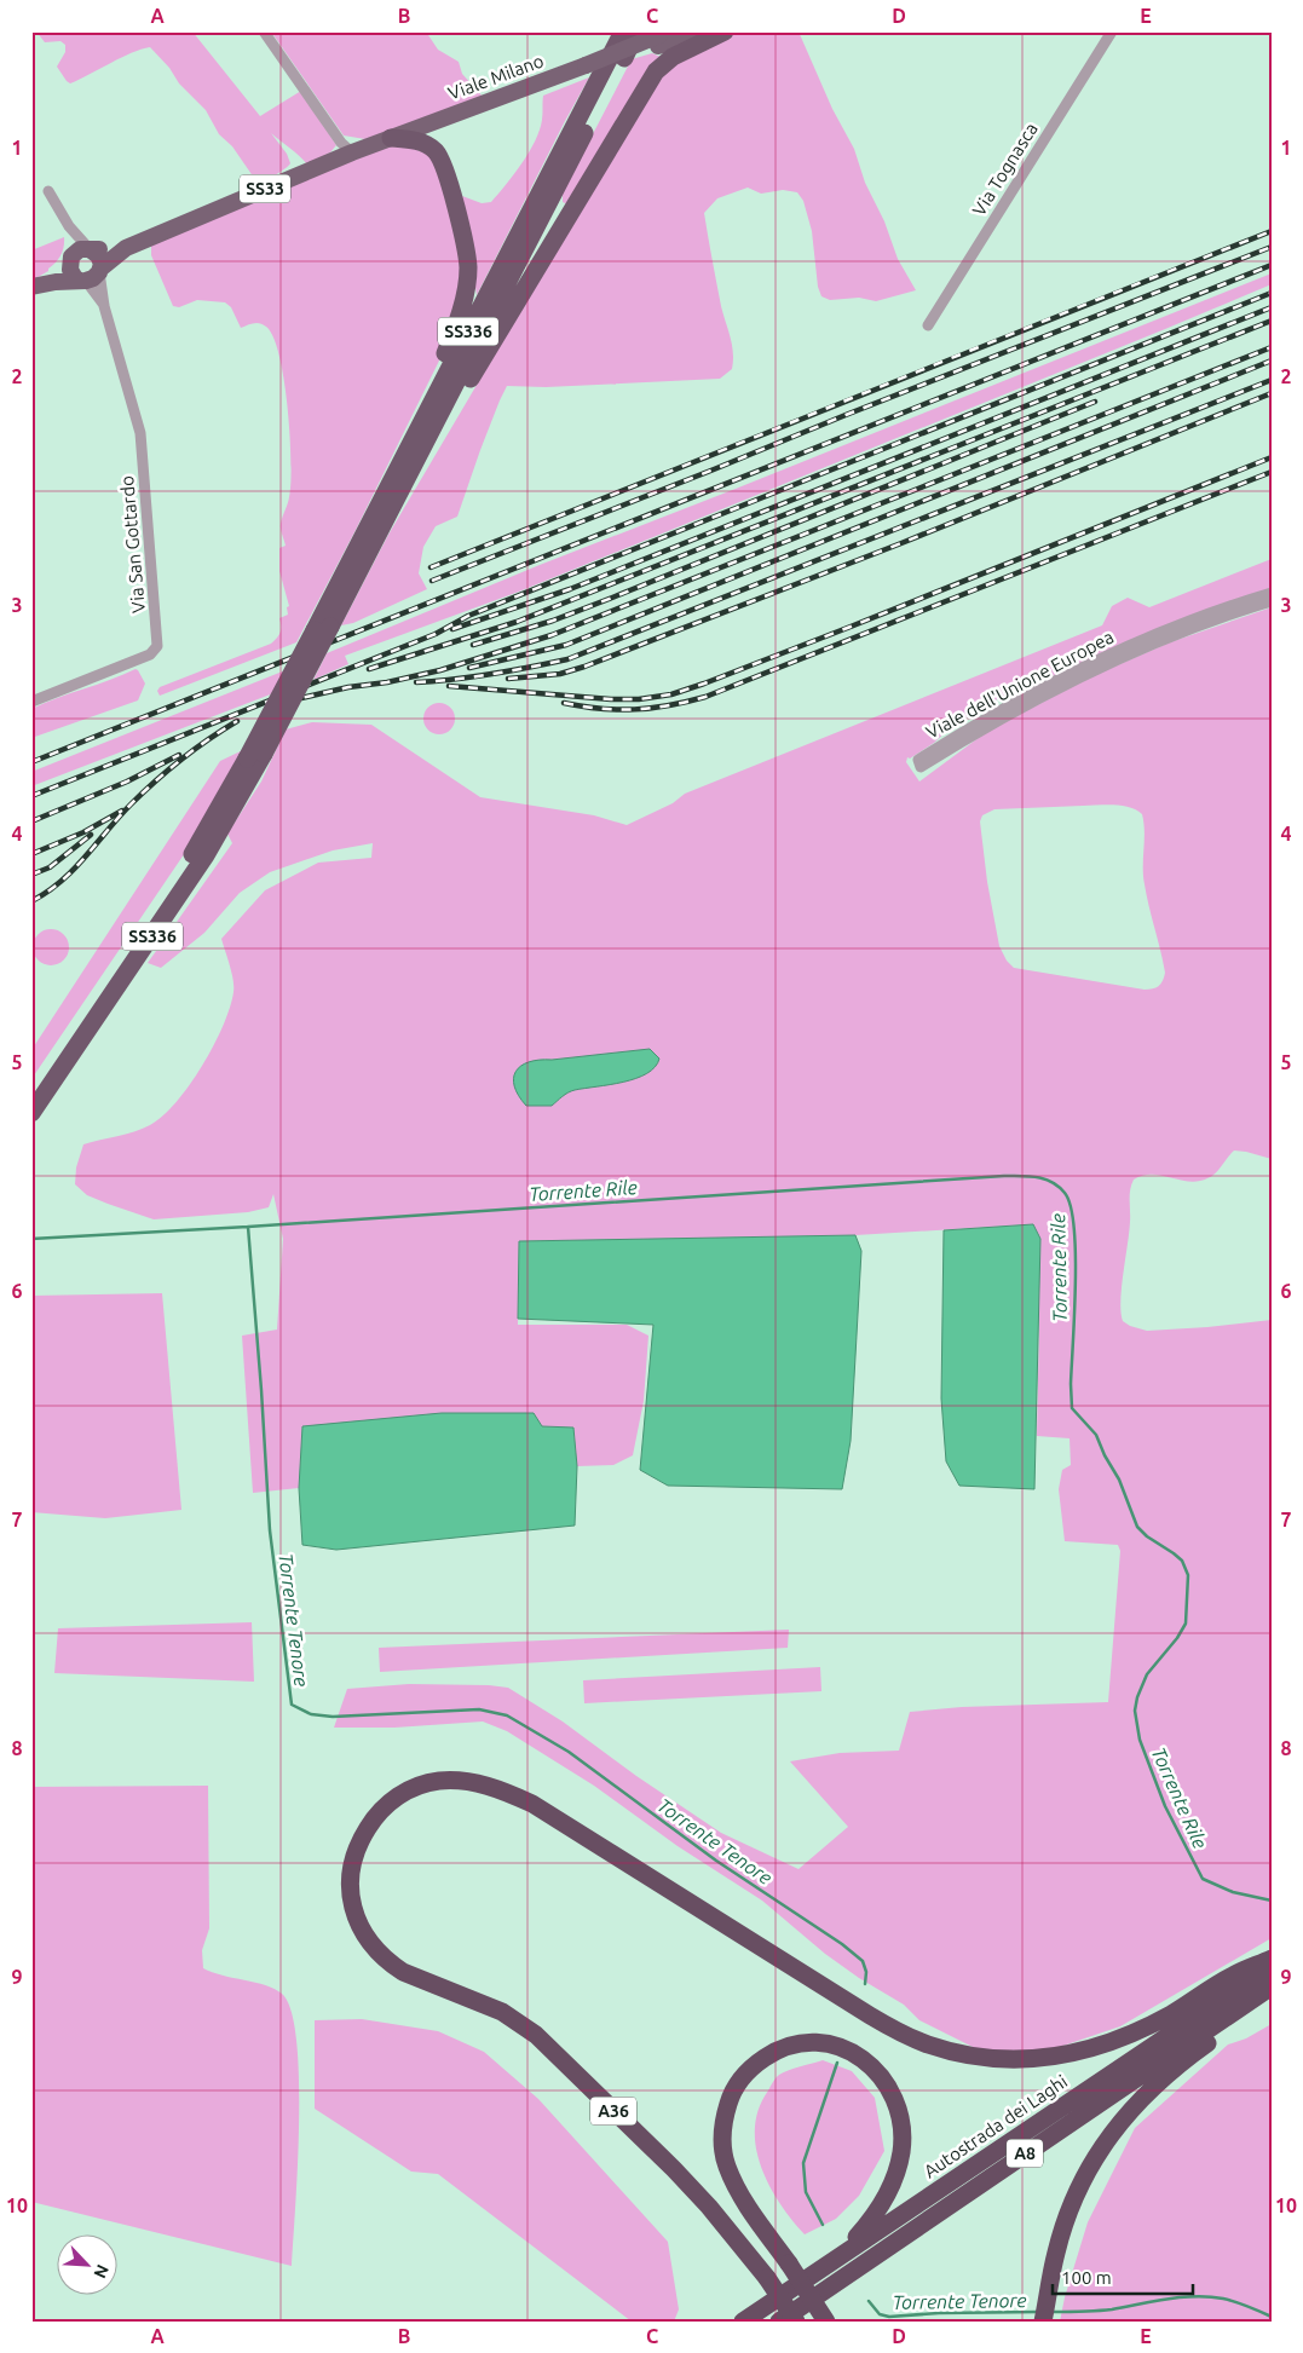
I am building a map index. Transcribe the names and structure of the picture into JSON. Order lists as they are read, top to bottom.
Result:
{
  "streets": {
    "highway": [
      "SS336",
      "A36",
      "Autostrada dei Laghi",
      "A8"
    ],
    "main road": ["Viale Milano", "SS33"],
    "street": ["Via Tognasca", "Via San Gottardo", "Viale dell'Unione Europea"]
  },
  "crossings": [
    ["Viale Milano", "SS33"],
    ["SS33", "Via San Gottardo"]
  ],
  "water": ["Torrente Rile", "Torrente Tenore"],
  "scale_bar": "100 m",
  "north": "bottom right",
  "grid": {
    "columns": [
      "A",
      "B",
      "C",
      "D",
      "E"
    ],
    "rows": [
      "1",
      "2",
      "3",
      "4",
      "5",
      "6",
      "7",
      "8",
      "9",
      "10"
    ]
  }
}
